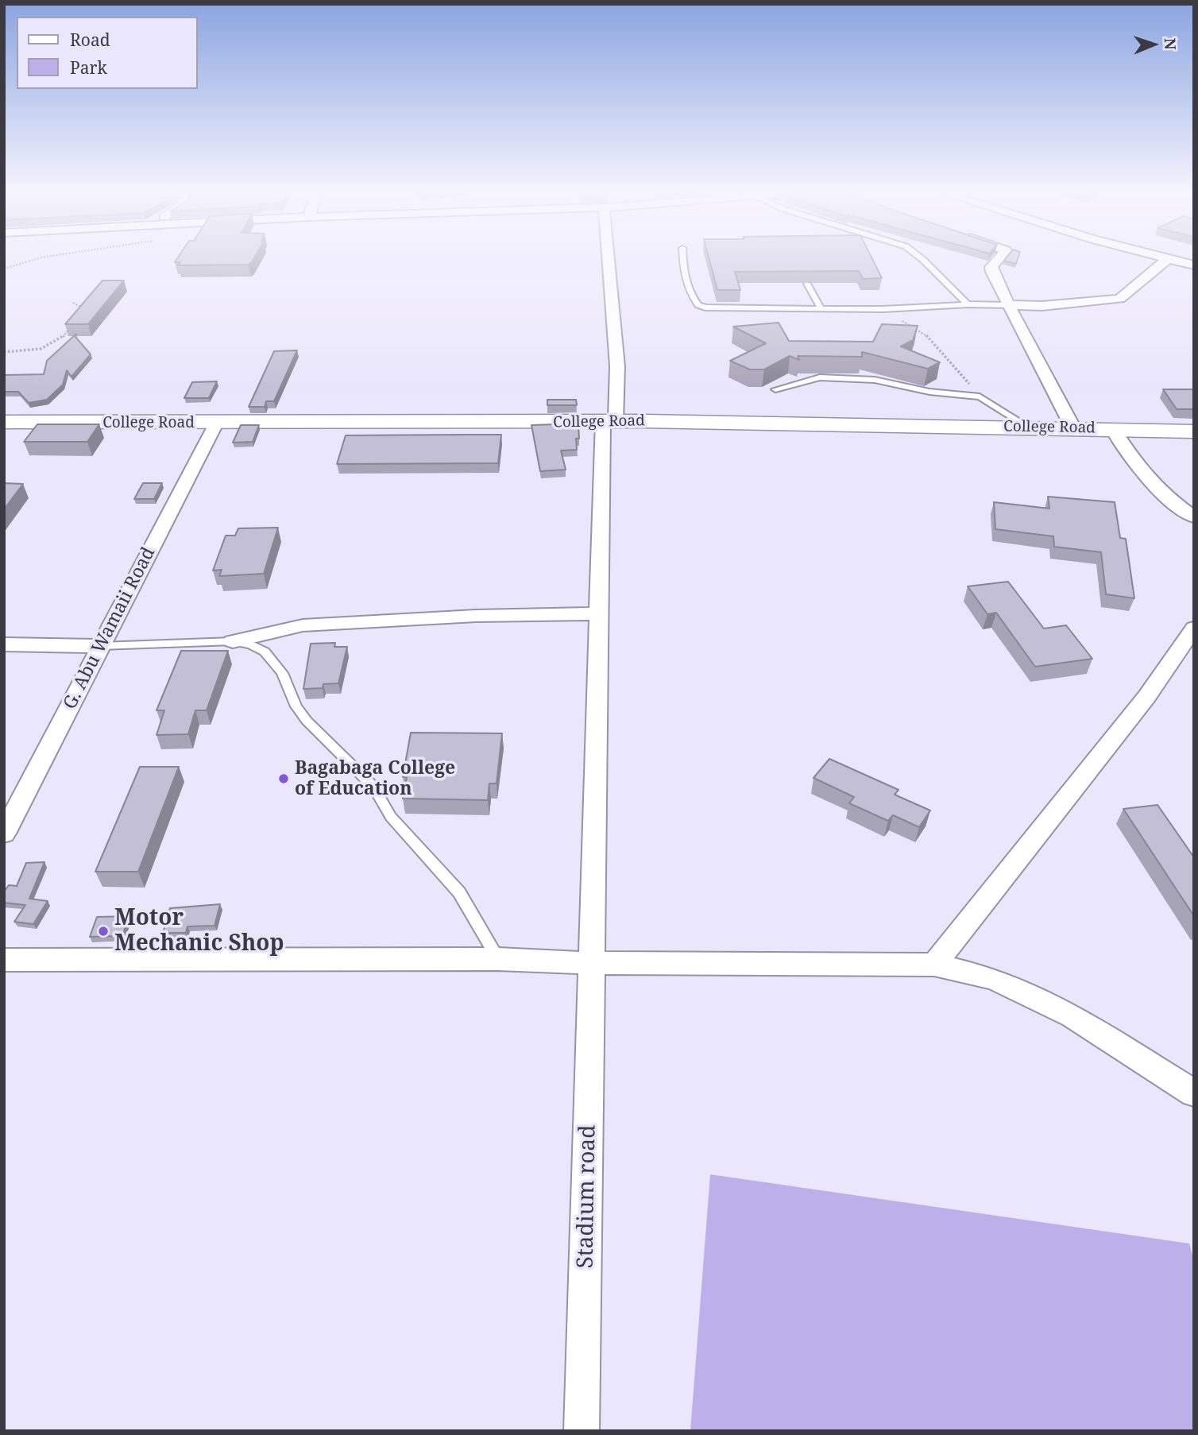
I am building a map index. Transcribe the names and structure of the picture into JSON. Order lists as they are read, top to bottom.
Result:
{
  "streets": {
    "street": ["College Road", "G. Abu Wamaii Road", "Stadium road"]
  },
  "crossings": [
    ["College Road", "G. Abu Wamaii Road"],
    ["College Road", "Stadium road"]
  ],
  "places": ["Bagabaga College of Education", "Motor Mechanic Shop"],
  "legend": ["Road", "Park"],
  "north": "right"
}
